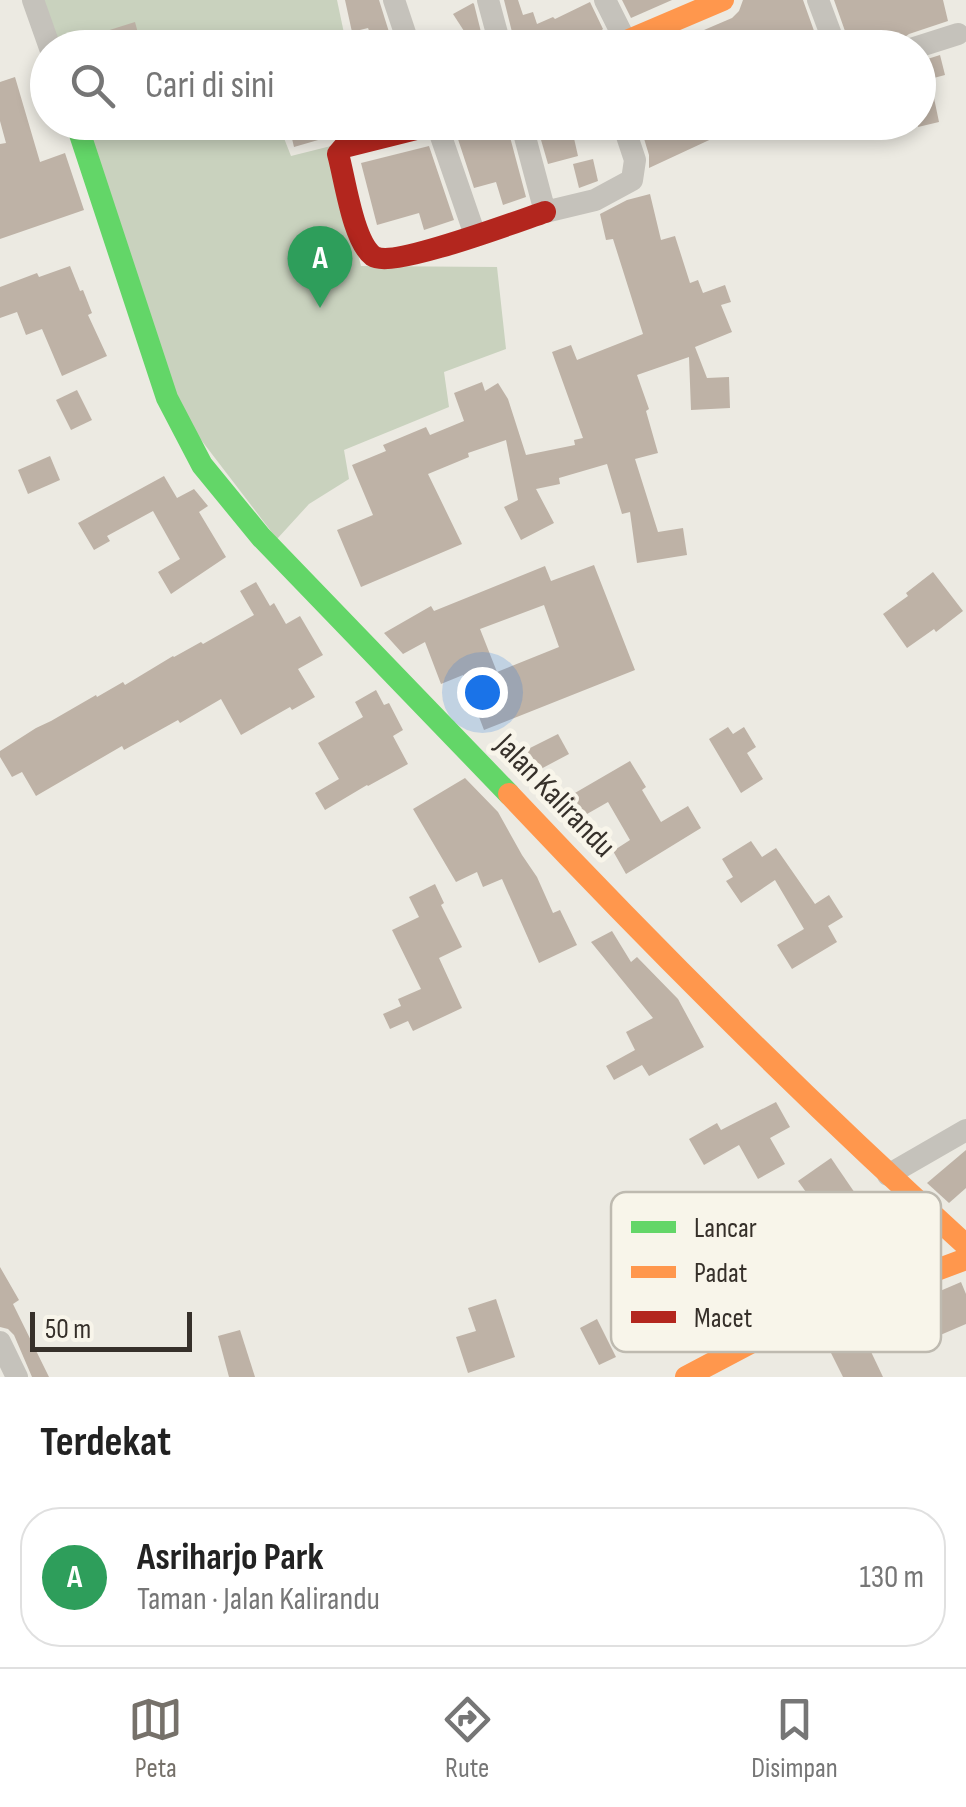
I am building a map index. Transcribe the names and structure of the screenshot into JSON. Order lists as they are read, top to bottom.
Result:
{
  "streets": {
    "street": ["Jalan Kalirandu"]
  },
  "legend": ["Lancar", "Padat", "Macet"],
  "scale_bar": "50 m",
  "page": {
    "search": "Cari di sini",
    "pins": "A",
    "scale": "50 m",
    "heading": "Terdekat",
    "list": [
      {
        "mark": "A",
        "name": "Asriharjo Park",
        "note": "Taman · Jalan Kalirandu",
        "value": "130 m"
      }
    ],
    "nav": ["Peta", "Rute", "Disimpan"]
  }
}
